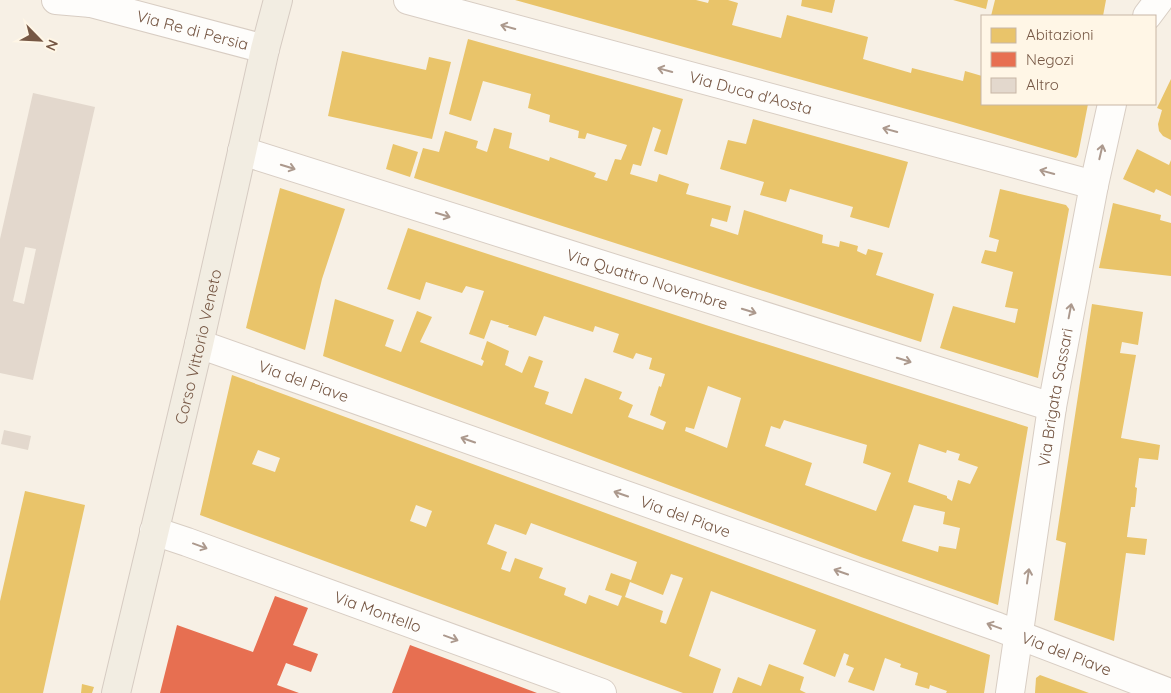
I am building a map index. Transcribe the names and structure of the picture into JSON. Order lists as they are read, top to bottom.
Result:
{
  "streets": {
    "main road": ["Corso Vittorio Veneto"],
    "street": [
      "Via Re di Persia",
      "Via Duca d'Aosta",
      "Via Quattro Novembre",
      "Via del Piave",
      "Via Brigata Sassari",
      "Via Montello"
    ]
  },
  "crossings": [
    ["Via Re di Persia", "Corso Vittorio Veneto"],
    ["Via Duca d'Aosta", "Via Brigata Sassari"],
    ["Via Quattro Novembre", "Corso Vittorio Veneto"],
    ["Via Quattro Novembre", "Via Brigata Sassari"],
    ["Corso Vittorio Veneto", "Via del Piave"],
    ["Corso Vittorio Veneto", "Via Montello"],
    ["Via del Piave", "Via Brigata Sassari"]
  ],
  "one_way": [
    "Via Duca d'Aosta",
    "Via Quattro Novembre",
    "Via del Piave",
    "Via Brigata Sassari",
    "Via Montello"
  ],
  "legend": ["Abitazioni", "Negozi", "Altro"],
  "north": "bottom right"
}
